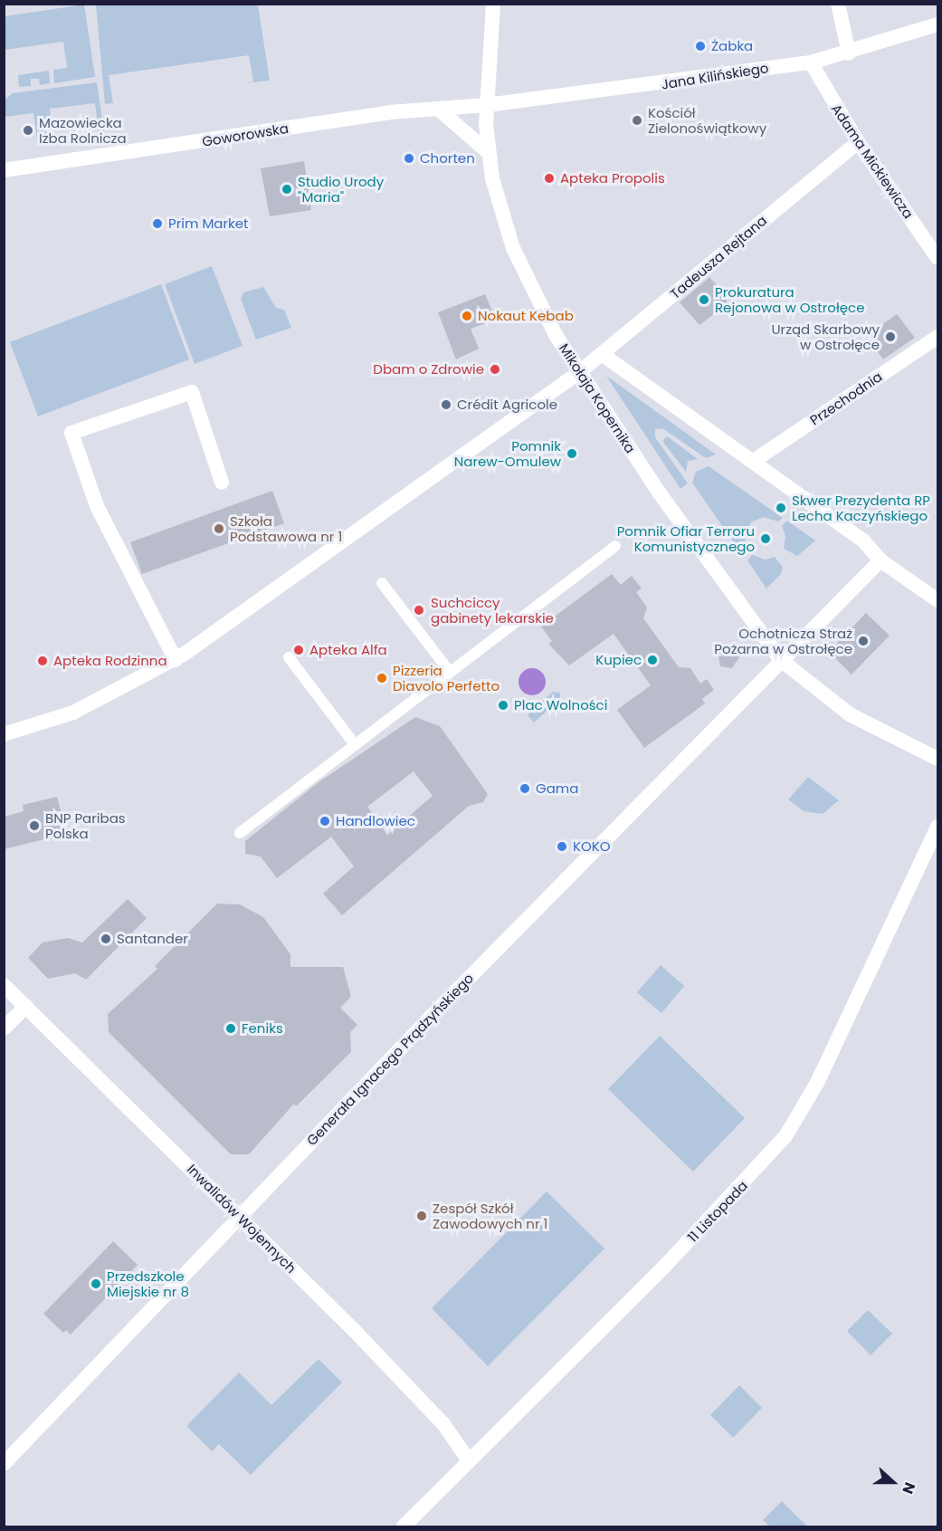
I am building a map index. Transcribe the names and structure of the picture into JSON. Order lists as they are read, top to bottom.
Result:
{
  "streets": {
    "street": [
      "Jana Kilińskiego",
      "Goworowska",
      "Adama Mickiewicza",
      "Tadeusza Rejtana",
      "Mikołaja Kopernika",
      "Przechodnia",
      "Generała Ignacego Prądzyńskiego",
      "11 Listopada",
      "Inwalidów Wojennych"
    ]
  },
  "crossings": [
    ["Jana Kilińskiego", "Goworowska"],
    ["Jana Kilińskiego", "Adama Mickiewicza"],
    ["Jana Kilińskiego", "Mikołaja Kopernika"],
    ["Goworowska", "Mikołaja Kopernika"],
    ["Adama Mickiewicza", "Tadeusza Rejtana"],
    ["Tadeusza Rejtana", "Mikołaja Kopernika"],
    ["Mikołaja Kopernika", "Przechodnia"],
    ["Mikołaja Kopernika", "Generała Ignacego Prądzyńskiego"],
    ["Generała Ignacego Prądzyńskiego", "Inwalidów Wojennych"],
    ["11 Listopada", "Inwalidów Wojennych"]
  ],
  "places": [
    "Żabka",
    "Kościół Zielonoświątkowy",
    "Mazowiecka Izba Rolnicza",
    "Chorten",
    "Apteka Propolis",
    "Studio Urody \"Maria\"",
    "Prim Market",
    "Prokuratura Rejonowa w Ostrołęce",
    "Nokaut Kebab",
    "Urząd Skarbowy w Ostrołęce",
    "Dbam o Zdrowie",
    "Crédit Agricole",
    "Pomnik Narew-Omulew",
    "Skwer Prezydenta RP Lecha Kaczyńskiego",
    "Szkoła Podstawowa nr 1",
    "Pomnik Ofiar Terroru Komunistycznego",
    "Suchciccy gabinety lekarskie",
    "Ochotnicza Straż Pożarna w Ostrołęce",
    "Apteka Alfa",
    "Kupiec",
    "Apteka Rodzinna",
    "Pizzeria Diavolo Perfetto",
    "Plac Wolności",
    "Gama",
    "Handlowiec",
    "BNP Paribas Polska",
    "KOKO",
    "Santander",
    "Feniks",
    "Zespół Szkół Zawodowych nr 1",
    "Przedszkole Miejskie nr 8"
  ],
  "north": "right"
}
